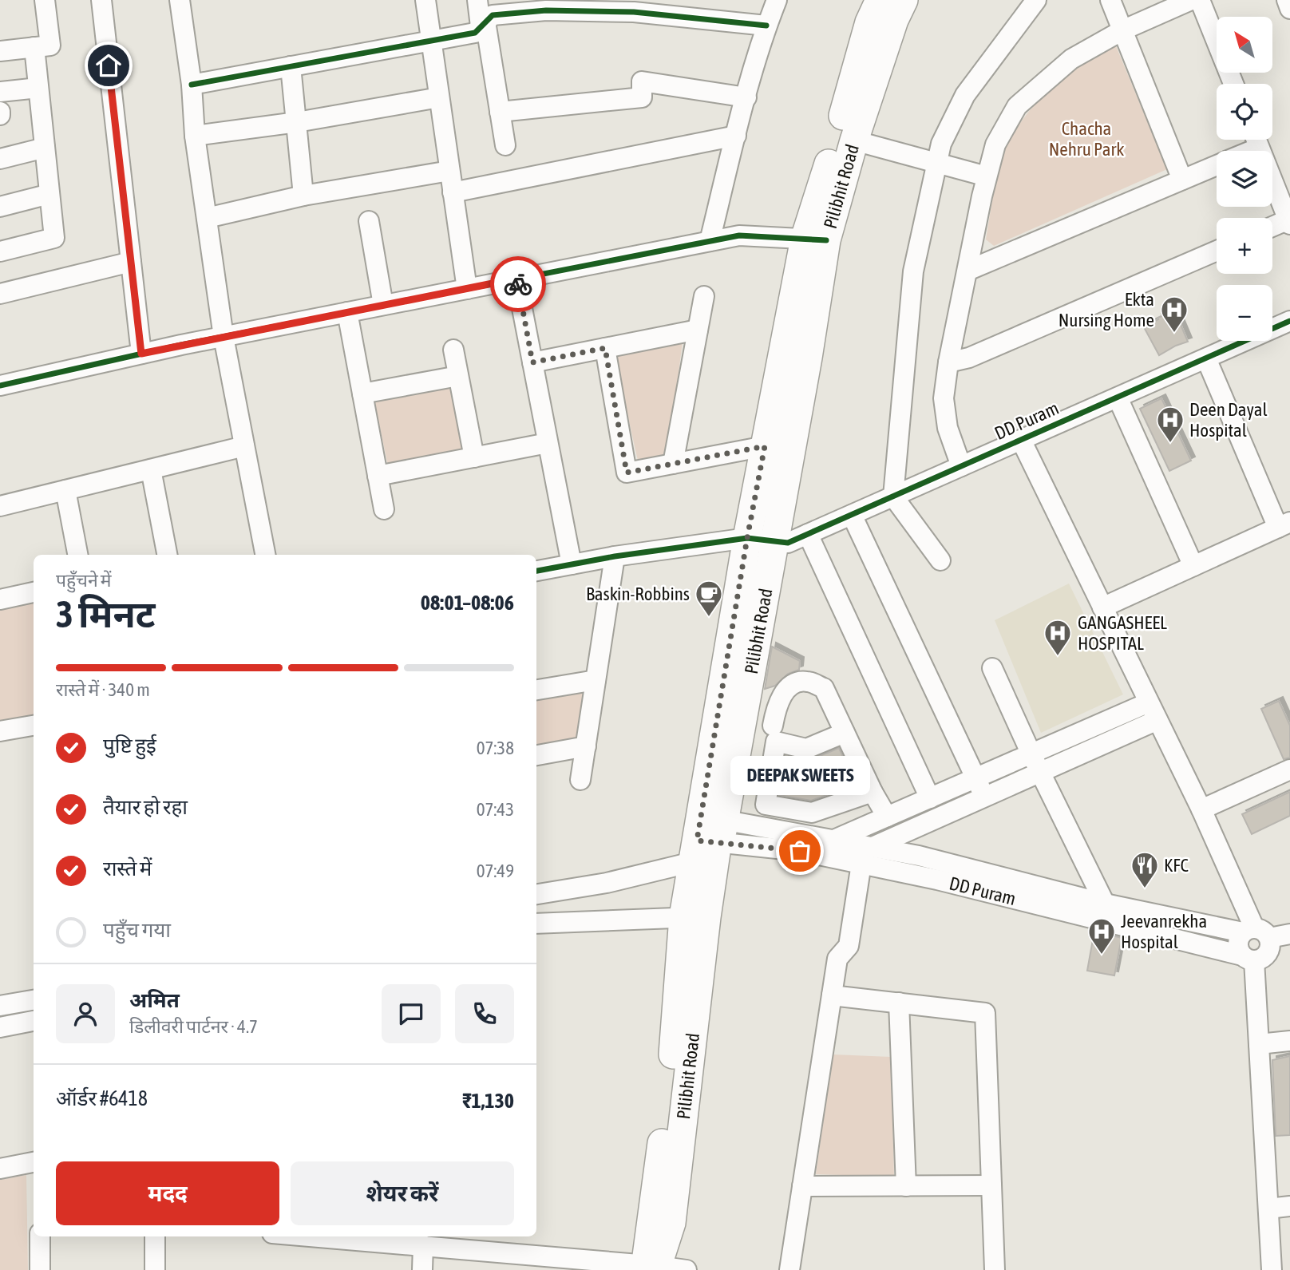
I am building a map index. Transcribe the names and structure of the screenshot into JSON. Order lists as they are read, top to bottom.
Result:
{
  "streets": {
    "highway": ["Pilibhit Road"],
    "street": ["DD Puram"]
  },
  "crossings": [
    ["Pilibhit Road", "DD Puram"]
  ],
  "parks": ["Chacha Nehru Park"],
  "places": {
    "hospital": [
      "Ekta Nursing Home",
      "Deen Dayal Hospital",
      "GANGASHEEL HOSPITAL",
      "Jeevanrekha Hospital"
    ],
    "cafe": ["Baskin-Robbins"],
    "other": ["DEEPAK SWEETS"],
    "restaurant": ["KFC"]
  },
  "north": "top left",
  "page": {
    "map_buttons": ["+", "−"],
    "heading": ["3 मिनट", "पहुँचने में", "08:01–08:06"],
    "panel": [
      "अमित",
      "डिलीवरी पार्टनर · 4.7",
      "ऑर्डर #6418",
      "₹1,130"
    ],
    "bar": "रास्ते में · 340 m",
    "list": [
      ["पुष्टि हुई", "07:38"],
      ["तैयार हो रहा", "07:43"],
      ["रास्ते में", "07:49"],
      "पहुँच गया"
    ],
    "bubble": "DEEPAK SWEETS",
    "buttons": ["मदद", "शेयर करें"]
  }
}
